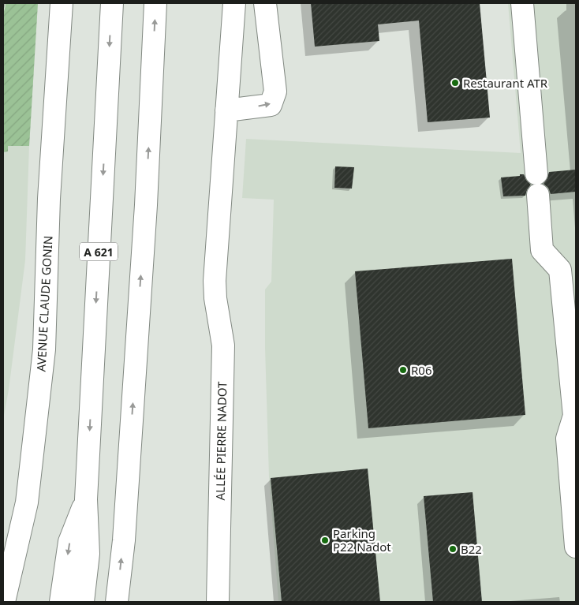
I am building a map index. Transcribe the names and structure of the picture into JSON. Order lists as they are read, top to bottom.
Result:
{
  "streets": {
    "main road": ["A 621", "AVENUE CLAUDE GONIN", "ALLÉE PIERRE NADOT"]
  },
  "places": [
    "Restaurant ATR",
    "R06",
    "Parking P22 Nadot",
    "B22"
  ]
}
